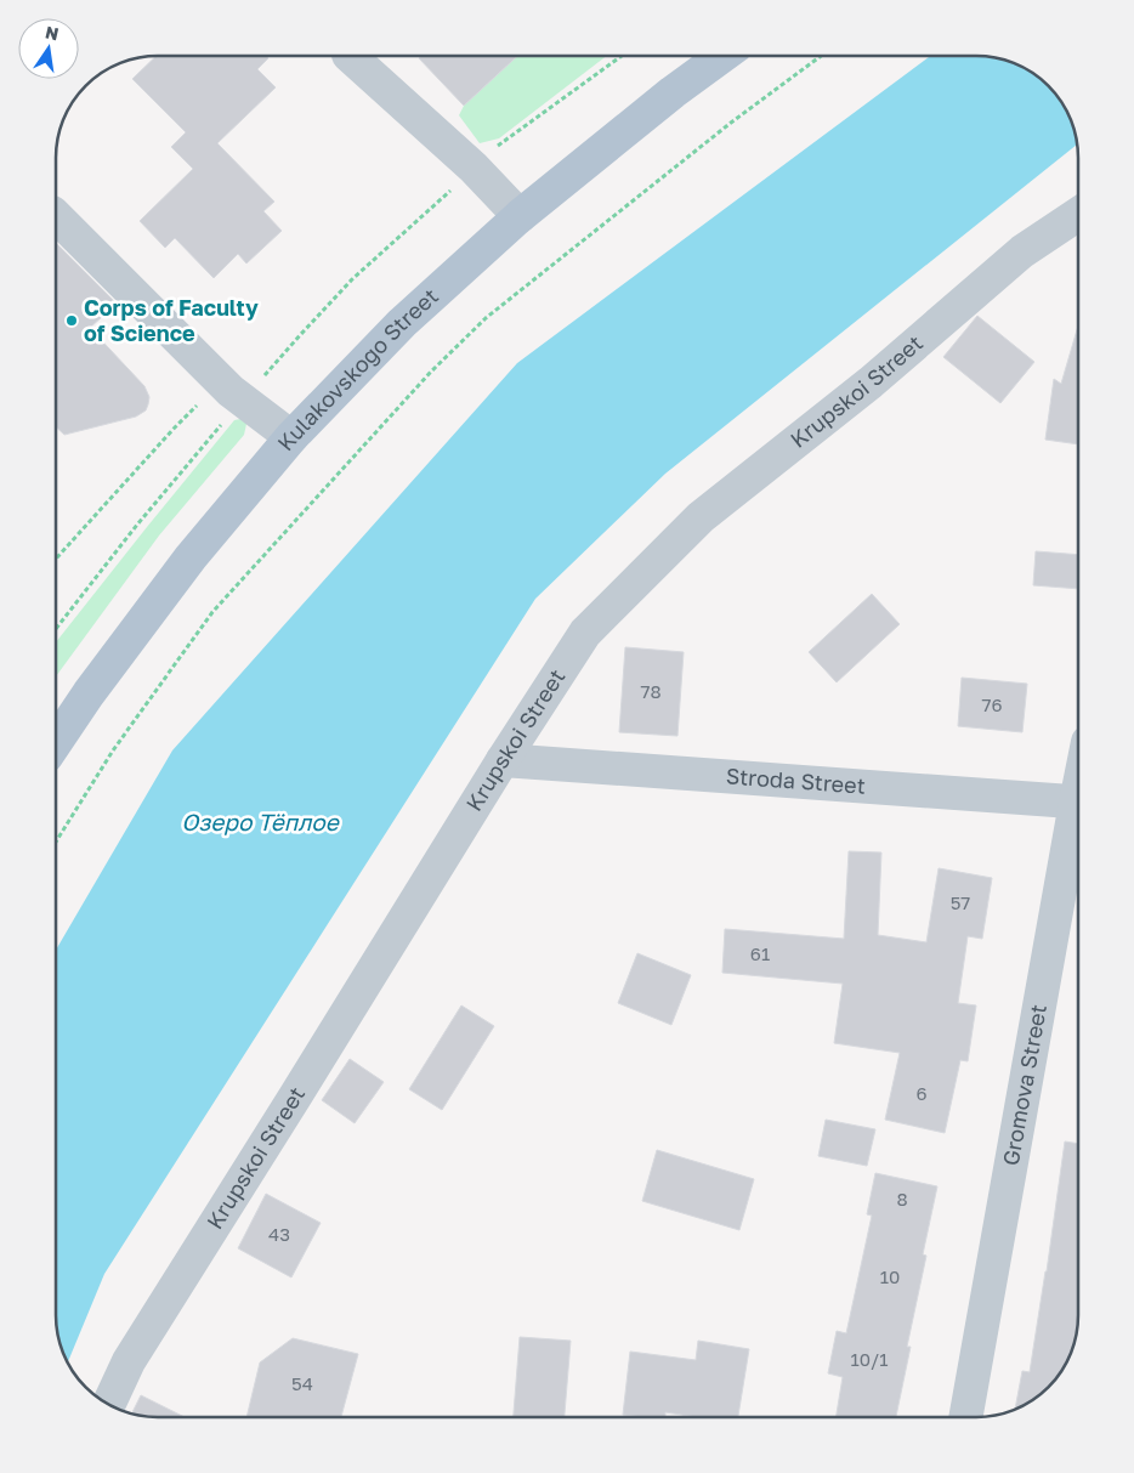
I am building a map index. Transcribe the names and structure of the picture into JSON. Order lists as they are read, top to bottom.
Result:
{
  "streets": {
    "main road": ["Kulakovskogo Street"],
    "street": ["Krupskoi Street", "Stroda Street", "Gromova Street"]
  },
  "crossings": [
    ["Krupskoi Street", "Stroda Street"]
  ],
  "water": ["Озеро Тёплое"],
  "places": ["Corps of Faculty of Science"],
  "house_numbers": [
    "78",
    "76",
    "57",
    "61",
    "6",
    "8",
    "43",
    "10",
    "10/1",
    "54"
  ],
  "north": "top"
}
